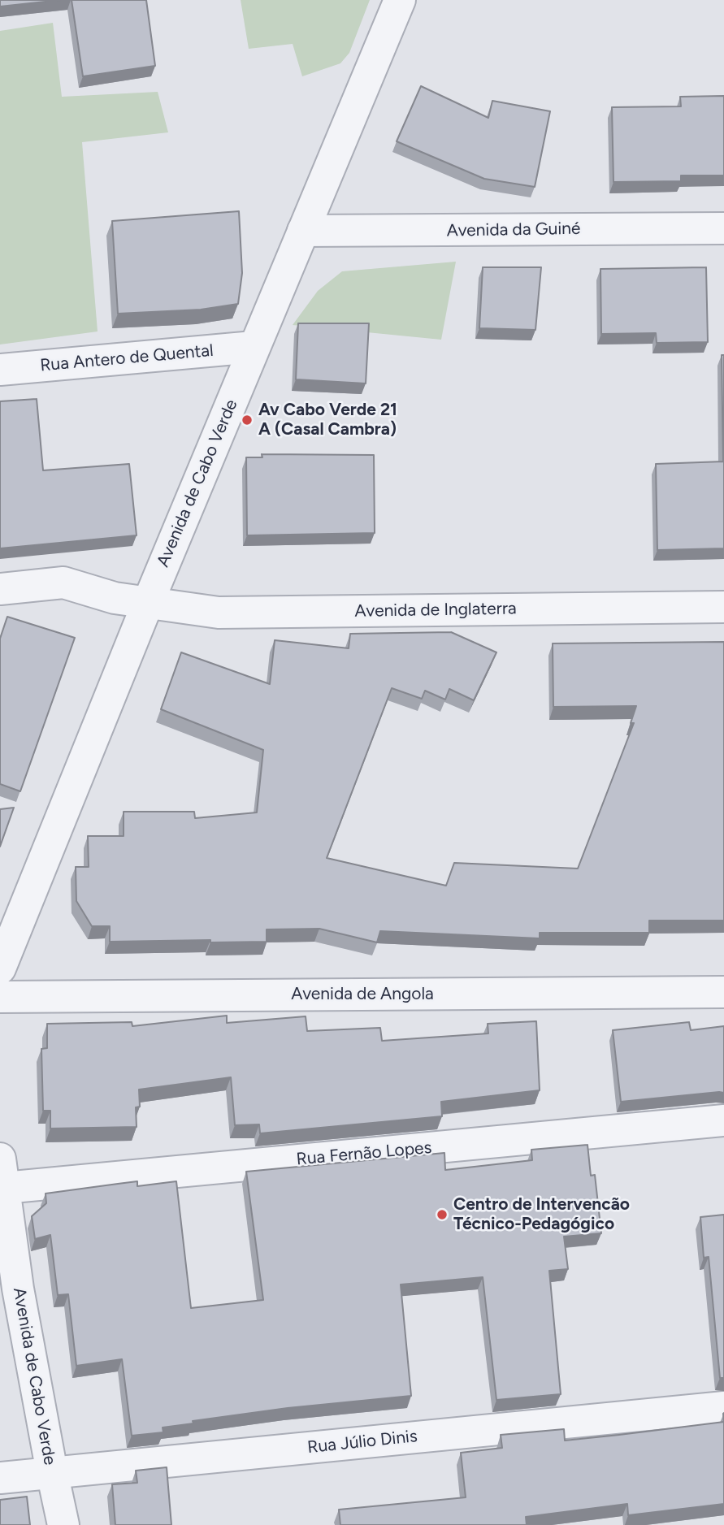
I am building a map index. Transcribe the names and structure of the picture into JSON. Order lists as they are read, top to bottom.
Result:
{
  "streets": {
    "street": [
      "Avenida da Guiné",
      "Rua Antero de Quental",
      "Avenida de Cabo Verde",
      "Avenida de Inglaterra",
      "Avenida de Angola",
      "Rua Fernão Lopes",
      "Rua Júlio Dinis"
    ]
  },
  "crossings": [
    ["Avenida da Guiné", "Avenida de Cabo Verde"],
    ["Rua Antero de Quental", "Avenida de Cabo Verde"],
    ["Avenida de Cabo Verde", "Avenida de Inglaterra"],
    ["Avenida de Cabo Verde", "Rua Fernão Lopes"],
    ["Avenida de Cabo Verde", "Rua Júlio Dinis"]
  ],
  "places": ["Av Cabo Verde 21 A (Casal Cambra)", "Centro de Intervencão Técnico-Pedagógico"]
}
